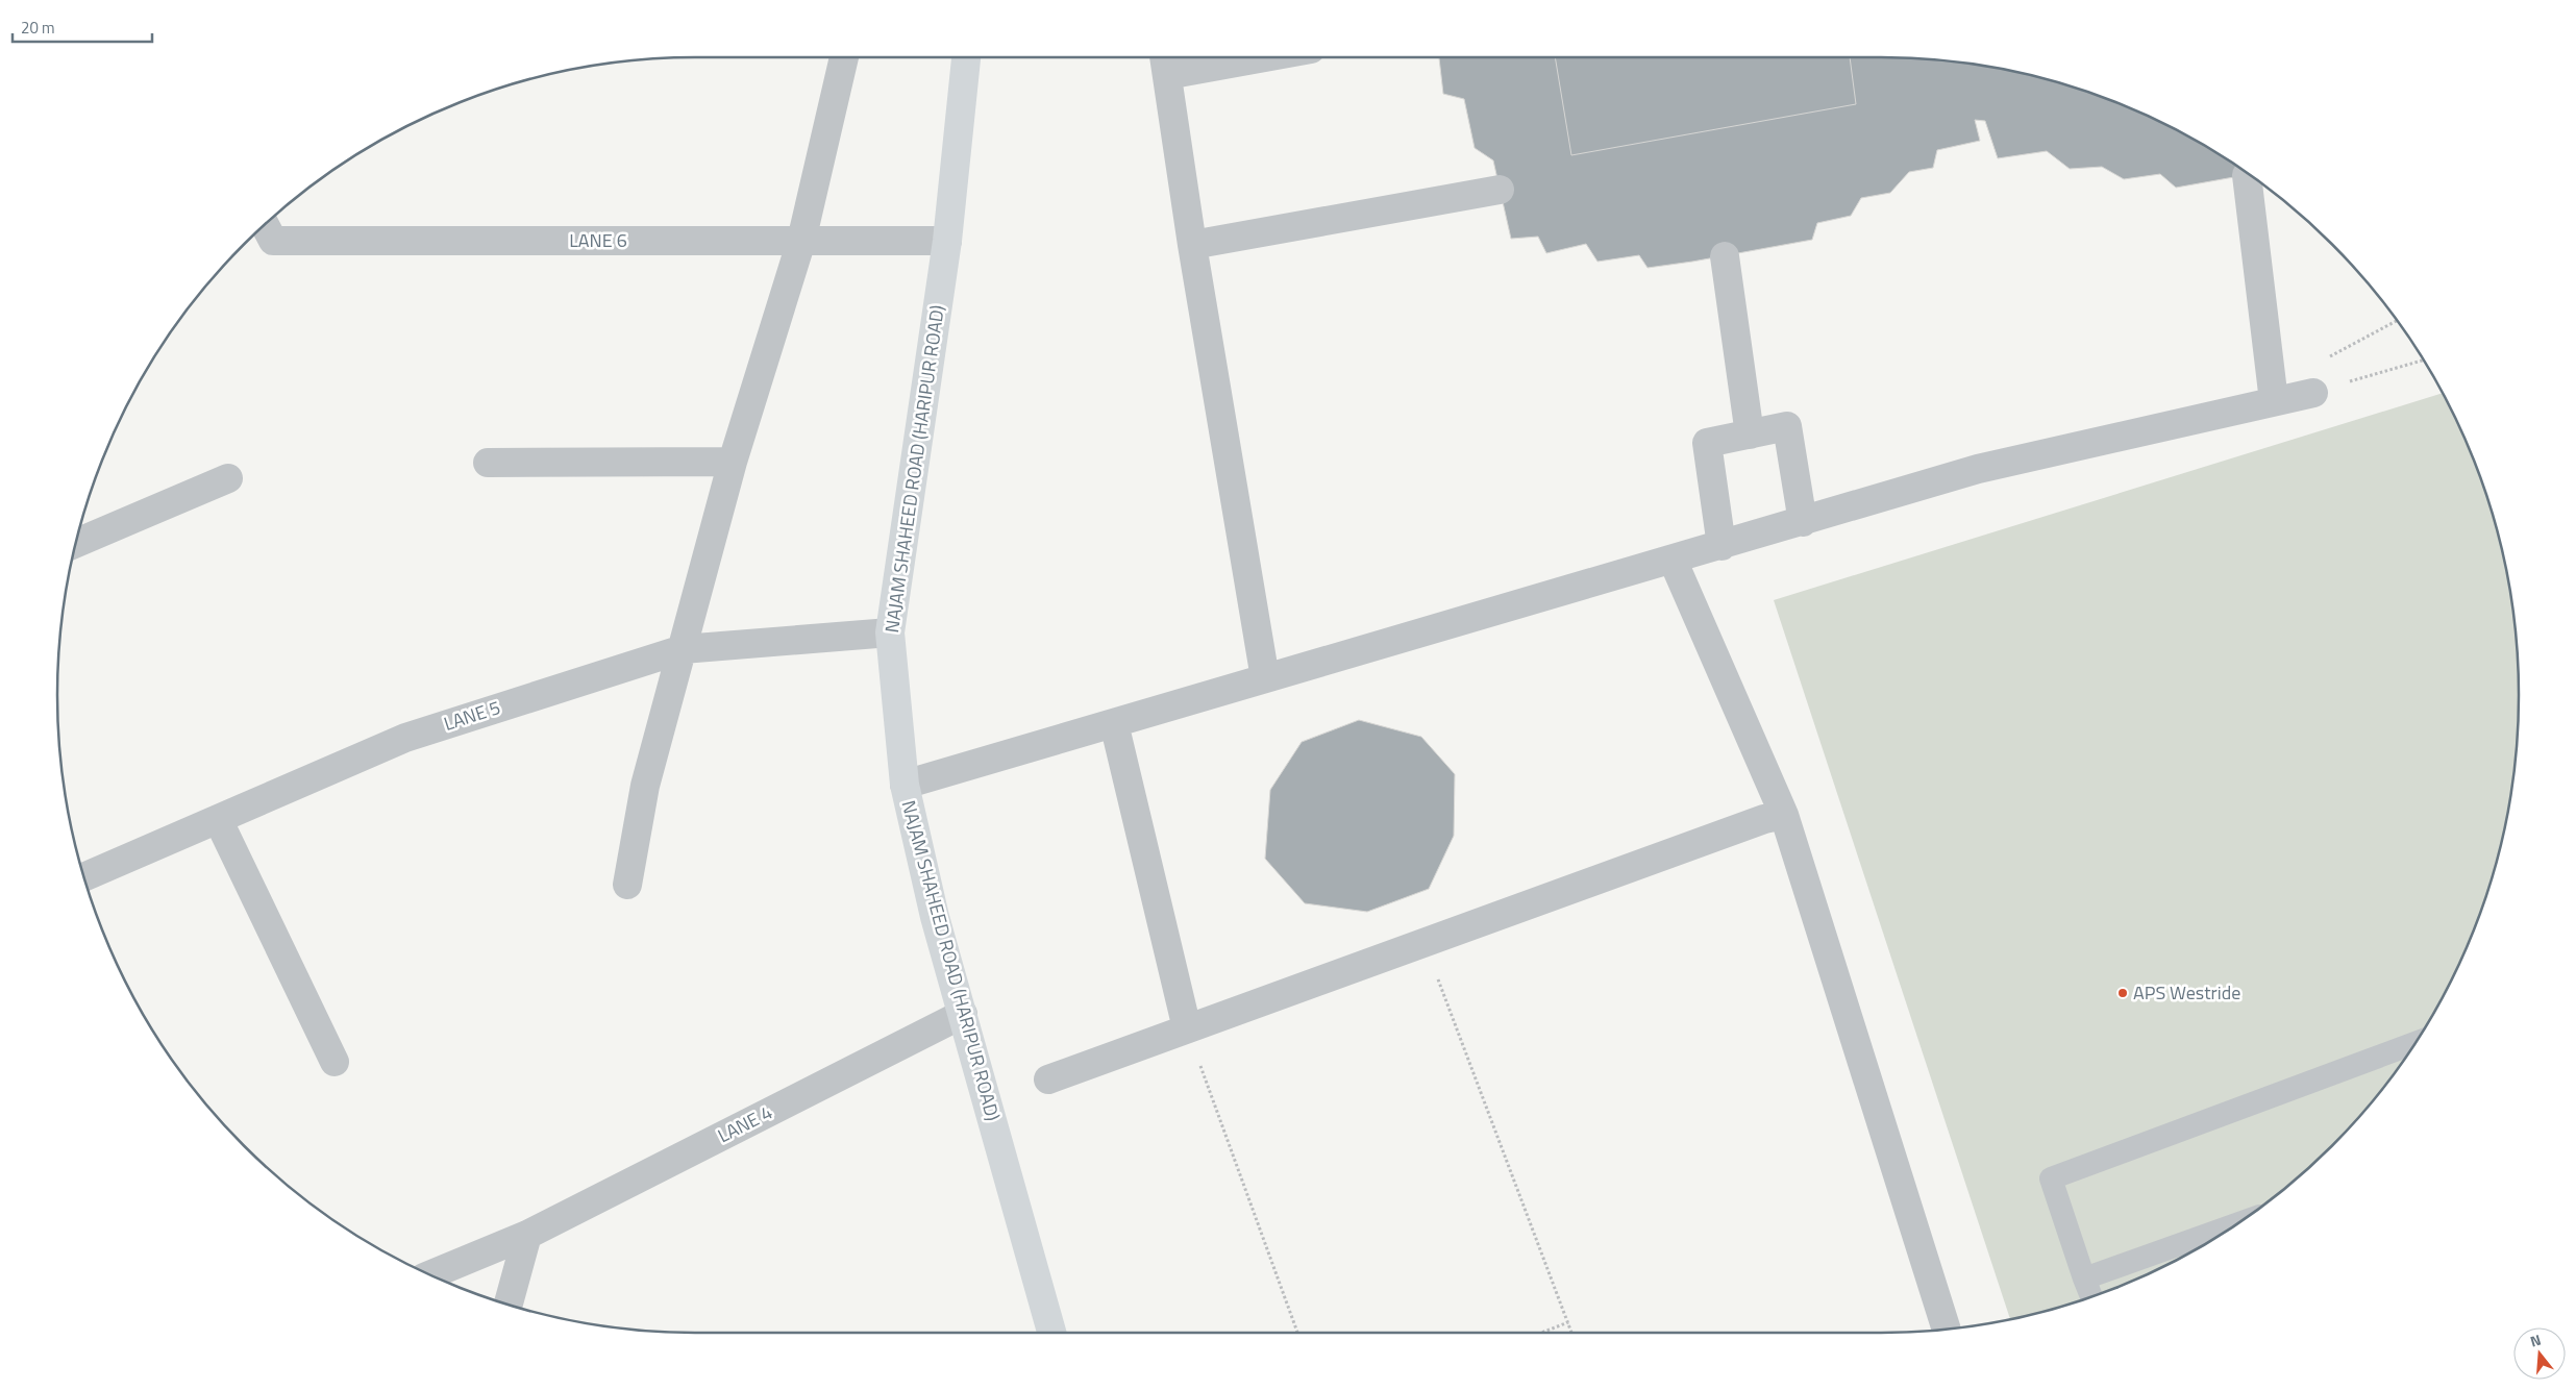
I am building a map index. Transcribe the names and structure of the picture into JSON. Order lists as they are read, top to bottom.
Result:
{
  "streets": {
    "main road": ["NAJAM SHAHEED ROAD (HARIPUR ROAD)"],
    "street": ["LANE 6", "LANE 5", "LANE 4"]
  },
  "crossings": [
    ["LANE 6", "NAJAM SHAHEED ROAD (HARIPUR ROAD)"],
    ["NAJAM SHAHEED ROAD (HARIPUR ROAD)", "LANE 5"],
    ["NAJAM SHAHEED ROAD (HARIPUR ROAD)", "LANE 4"]
  ],
  "places": ["APS Westride"],
  "scale_bar": "20 m",
  "north": "top"
}
